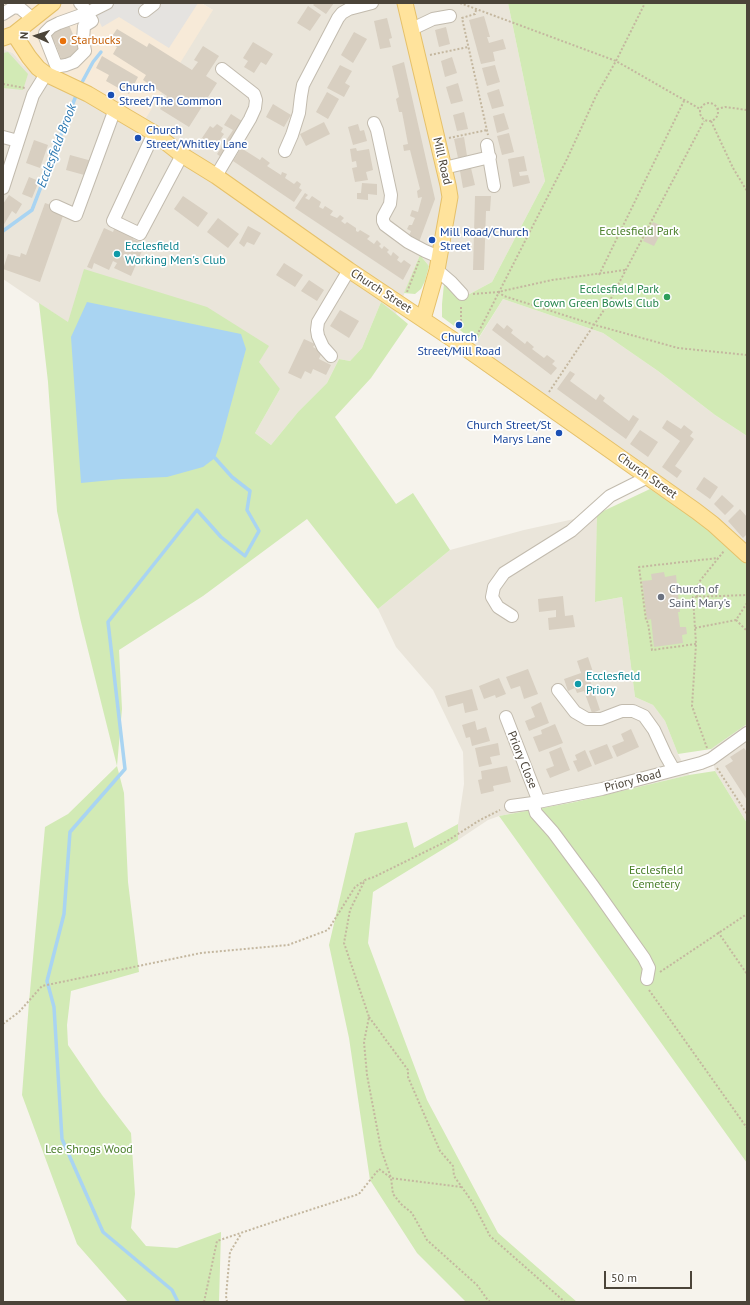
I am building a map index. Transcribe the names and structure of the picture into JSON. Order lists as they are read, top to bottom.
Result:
{
  "streets": {
    "main road": ["Mill Road", "Church Street"],
    "street": ["Priory Close", "Priory Road"]
  },
  "crossings": [
    ["Mill Road", "Church Street"],
    ["Priory Close", "Priory Road"]
  ],
  "water": ["Ecclesfield Brook"],
  "parks": ["Ecclesfield Park", "Ecclesfield Cemetery", "Lee Shrogs Wood"],
  "places": [
    "Starbucks",
    "Church Street/The Common",
    "Church Street/Whitley Lane",
    "Mill Road/Church Street",
    "Ecclesfield Working Men's Club",
    "Ecclesfield Park Crown Green Bowls Club",
    "Church Street/Mill Road",
    "Church Street/St Marys Lane",
    "Church of Saint Mary's",
    "Ecclesfield Priory"
  ],
  "scale_bar": "50 m",
  "north": "left"
}
